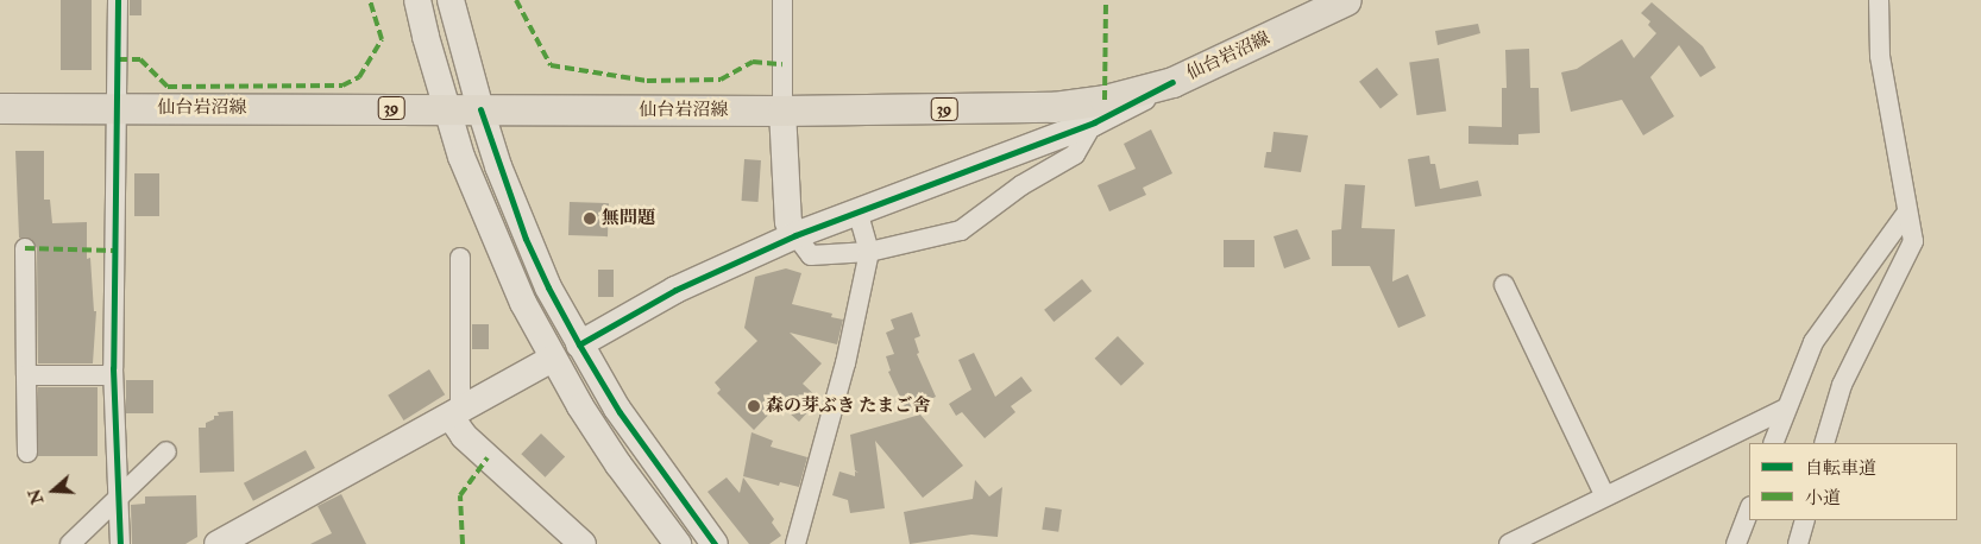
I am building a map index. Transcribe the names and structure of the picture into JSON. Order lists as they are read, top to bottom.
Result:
{
  "streets": {
    "main road": ["仙台岩沼線", "39"]
  },
  "places": ["無問題", "森の芽ぶき たまご舎"],
  "legend": ["自転車道", "小道"],
  "north": "left"
}
